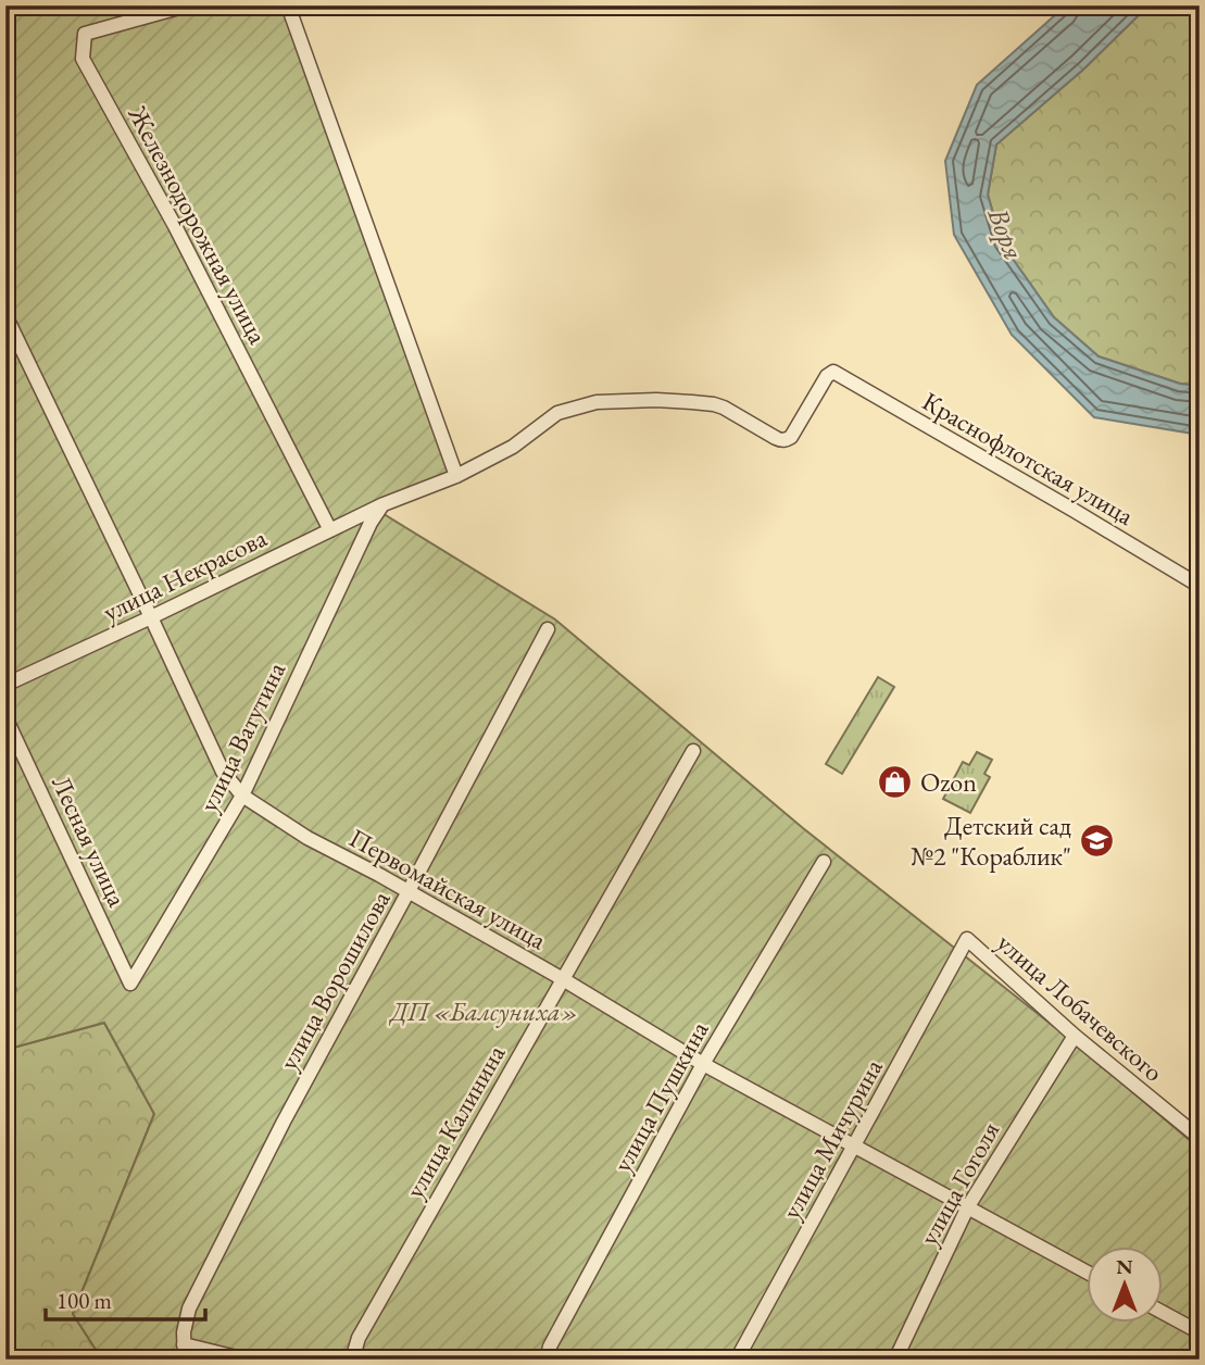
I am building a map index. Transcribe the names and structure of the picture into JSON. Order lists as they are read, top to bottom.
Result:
{
  "streets": {
    "street": [
      "Железнодорожная улица",
      "Краснофлотская улица",
      "улица Некрасова",
      "улица Ватутина",
      "Лесная улица",
      "Первомайская улица",
      "улица Ворошилова",
      "улица Лобачевского",
      "улица Пушкина",
      "улица Калинина",
      "улица Мичурина",
      "улица Гоголя"
    ]
  },
  "crossings": [
    ["Железнодорожная улица", "улица Некрасова"],
    ["Краснофлотская улица", "улица Некрасова"],
    ["улица Некрасова", "улица Ватутина"],
    ["улица Некрасова", "Первомайская улица"],
    ["улица Ватутина", "Лесная улица"],
    ["улица Ватутина", "Первомайская улица"],
    ["Первомайская улица", "улица Ворошилова"],
    ["Первомайская улица", "улица Пушкина"],
    ["Первомайская улица", "улица Калинина"],
    ["Первомайская улица", "улица Мичурина"],
    ["Первомайская улица", "улица Гоголя"],
    ["улица Лобачевского", "улица Мичурина"],
    ["улица Лобачевского", "улица Гоголя"]
  ],
  "water": ["Воря"],
  "parks": ["ДП «Балсуниха»"],
  "places": {
    "shop": ["Ozon"],
    "school or university": ["Детский сад №2 \"Кораблик\""]
  },
  "scale_bar": "100 m",
  "north": "top"
}
